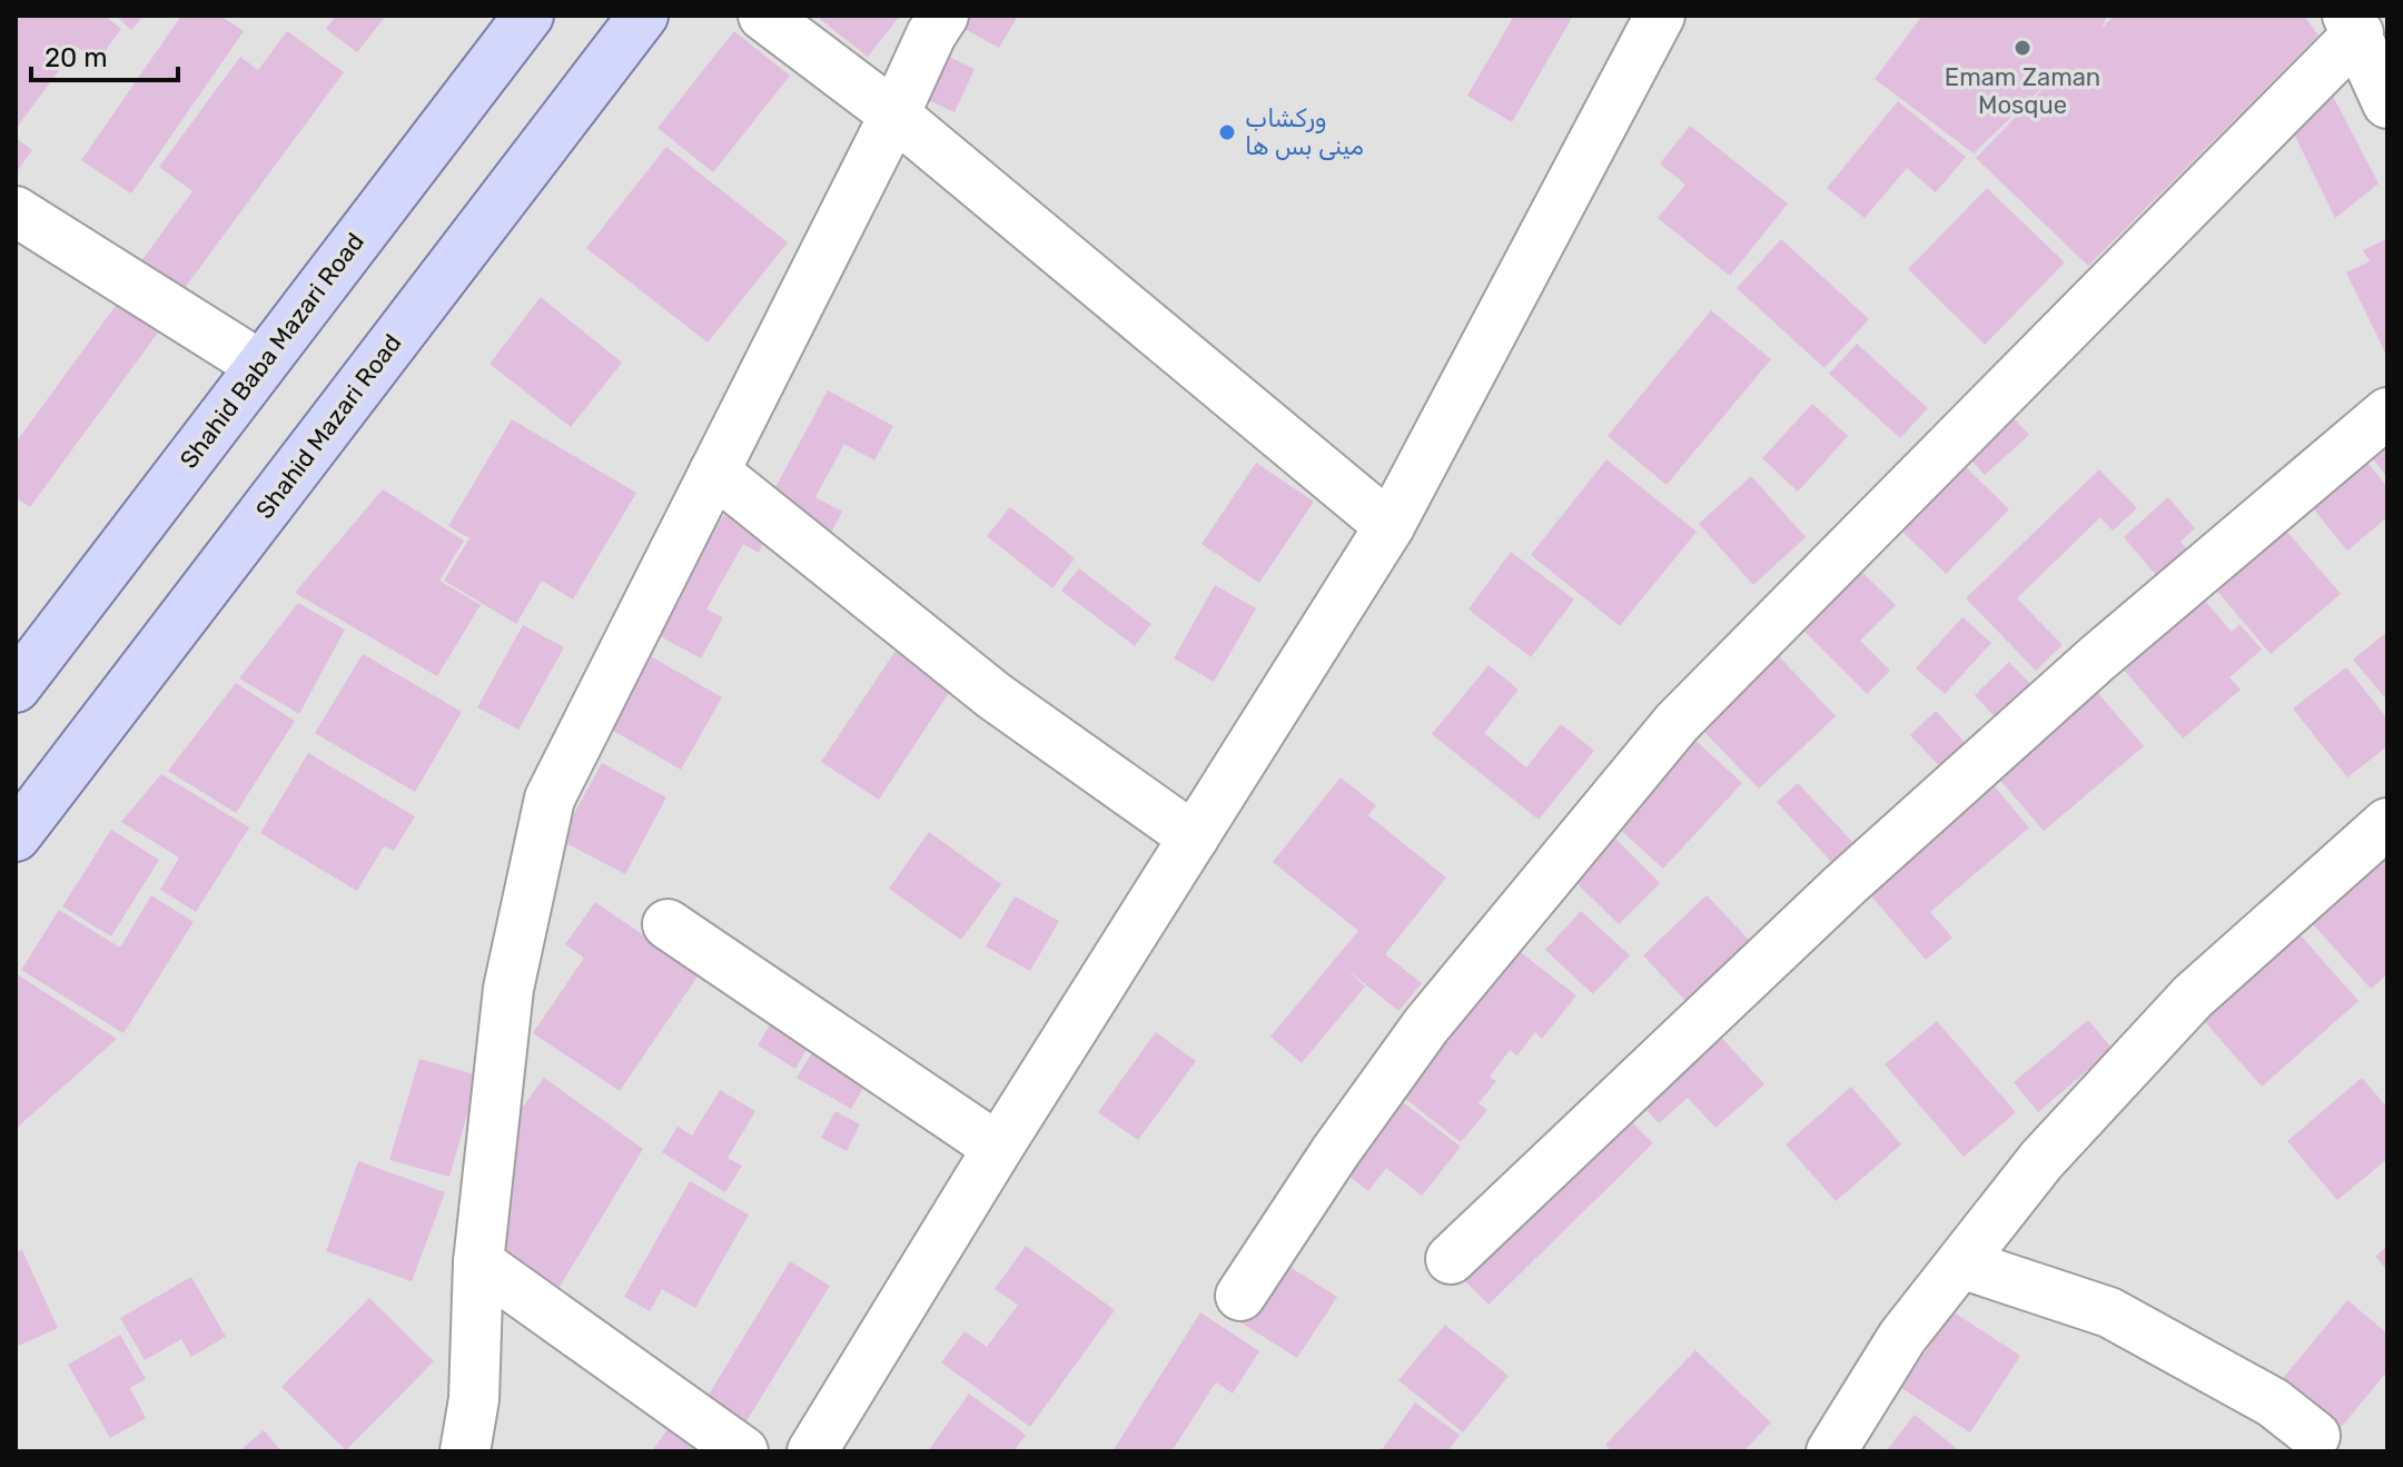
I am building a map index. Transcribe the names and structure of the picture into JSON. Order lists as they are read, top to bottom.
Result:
{
  "streets": {
    "main road": ["Shahid Baba Mazari Road", "Shahid Mazari Road"]
  },
  "places": ["Emam Zaman Mosque", "ورکشاب مینی بس ها"],
  "scale_bar": "20 m"
}
